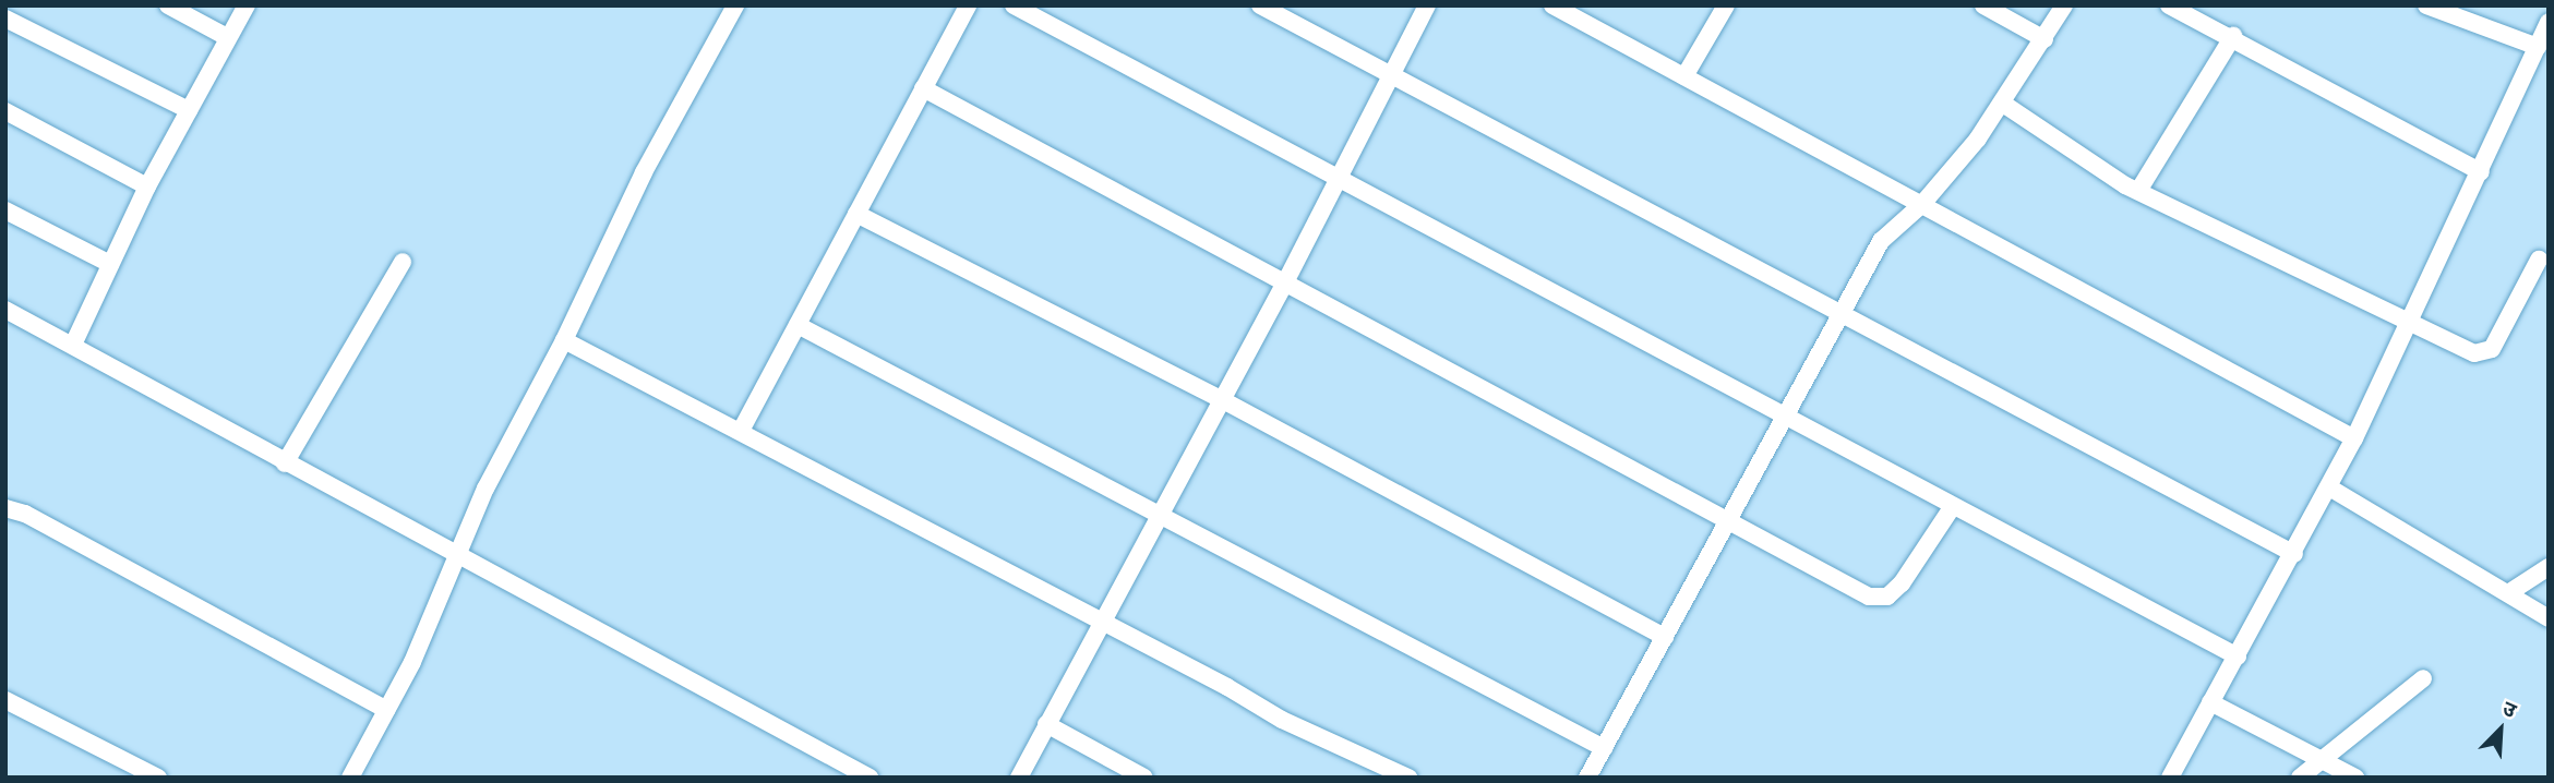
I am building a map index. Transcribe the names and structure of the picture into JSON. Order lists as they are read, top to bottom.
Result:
{
  "north": "top right"
}
